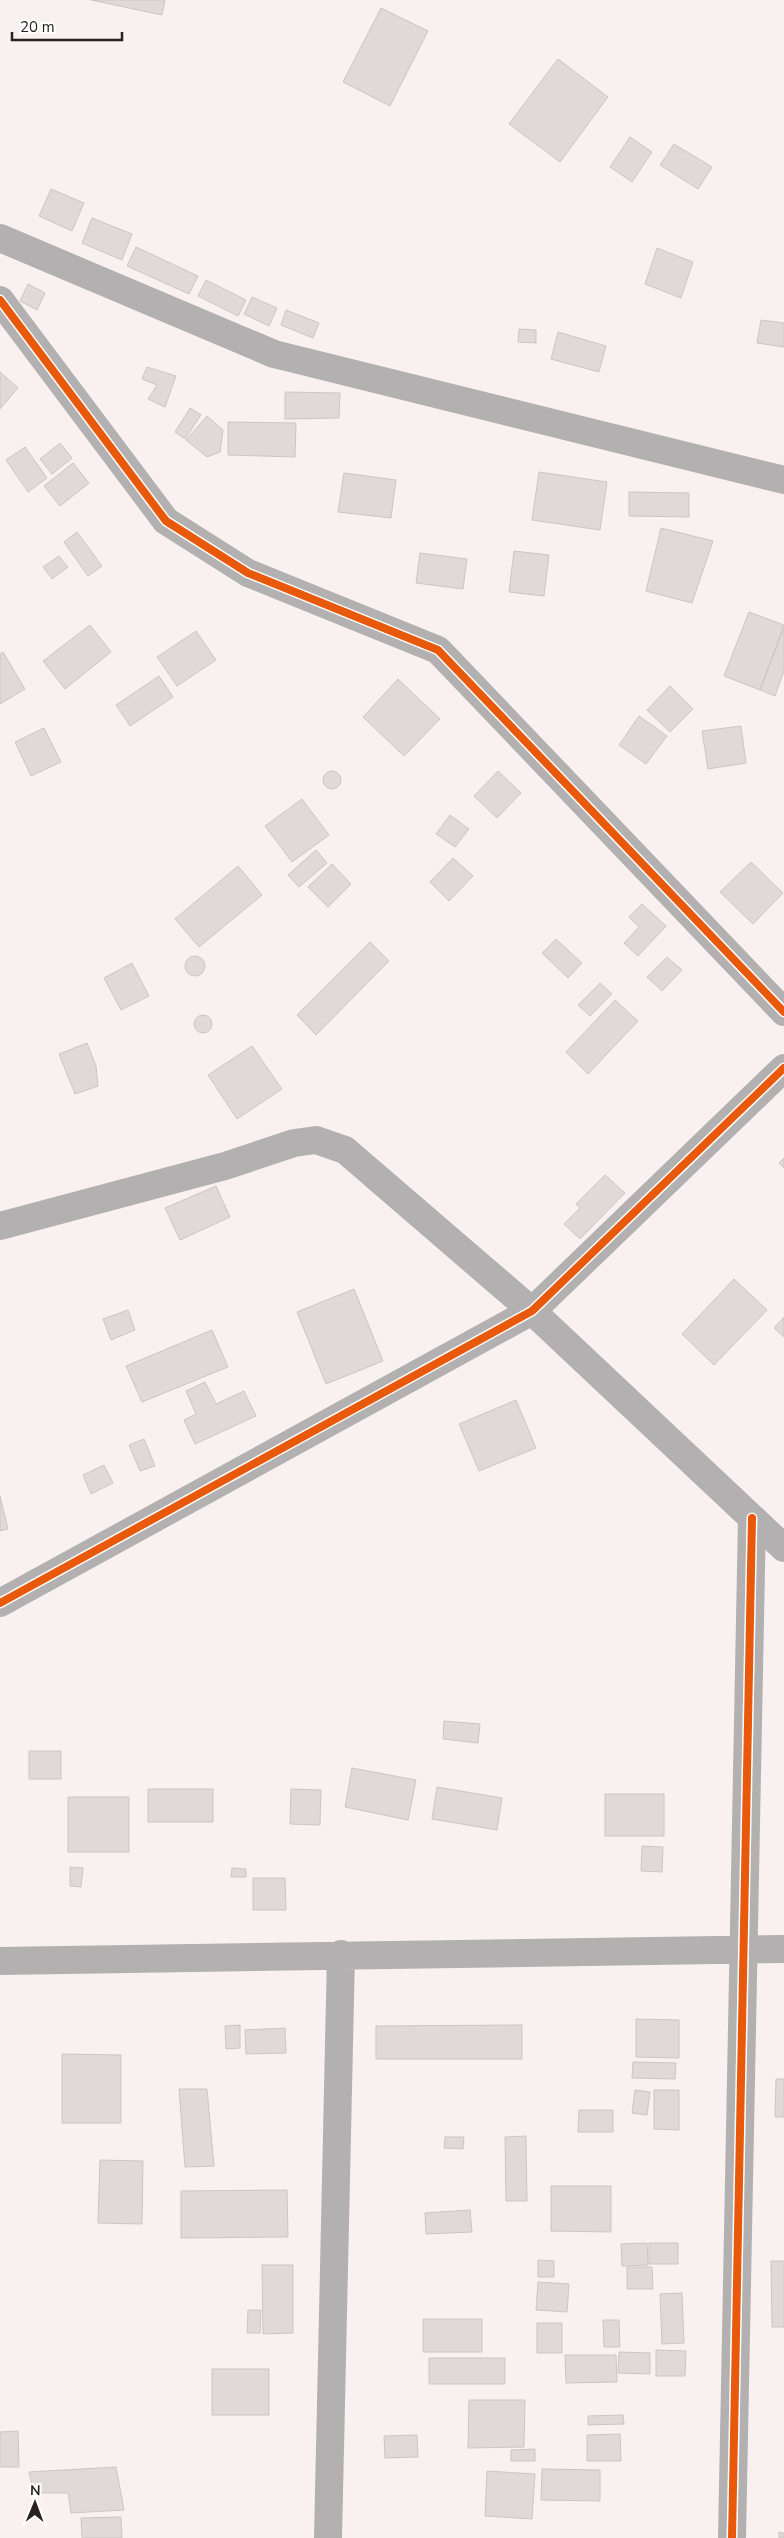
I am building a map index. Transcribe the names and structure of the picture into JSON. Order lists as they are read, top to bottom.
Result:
{
  "scale_bar": "20 m",
  "north": "top"
}
